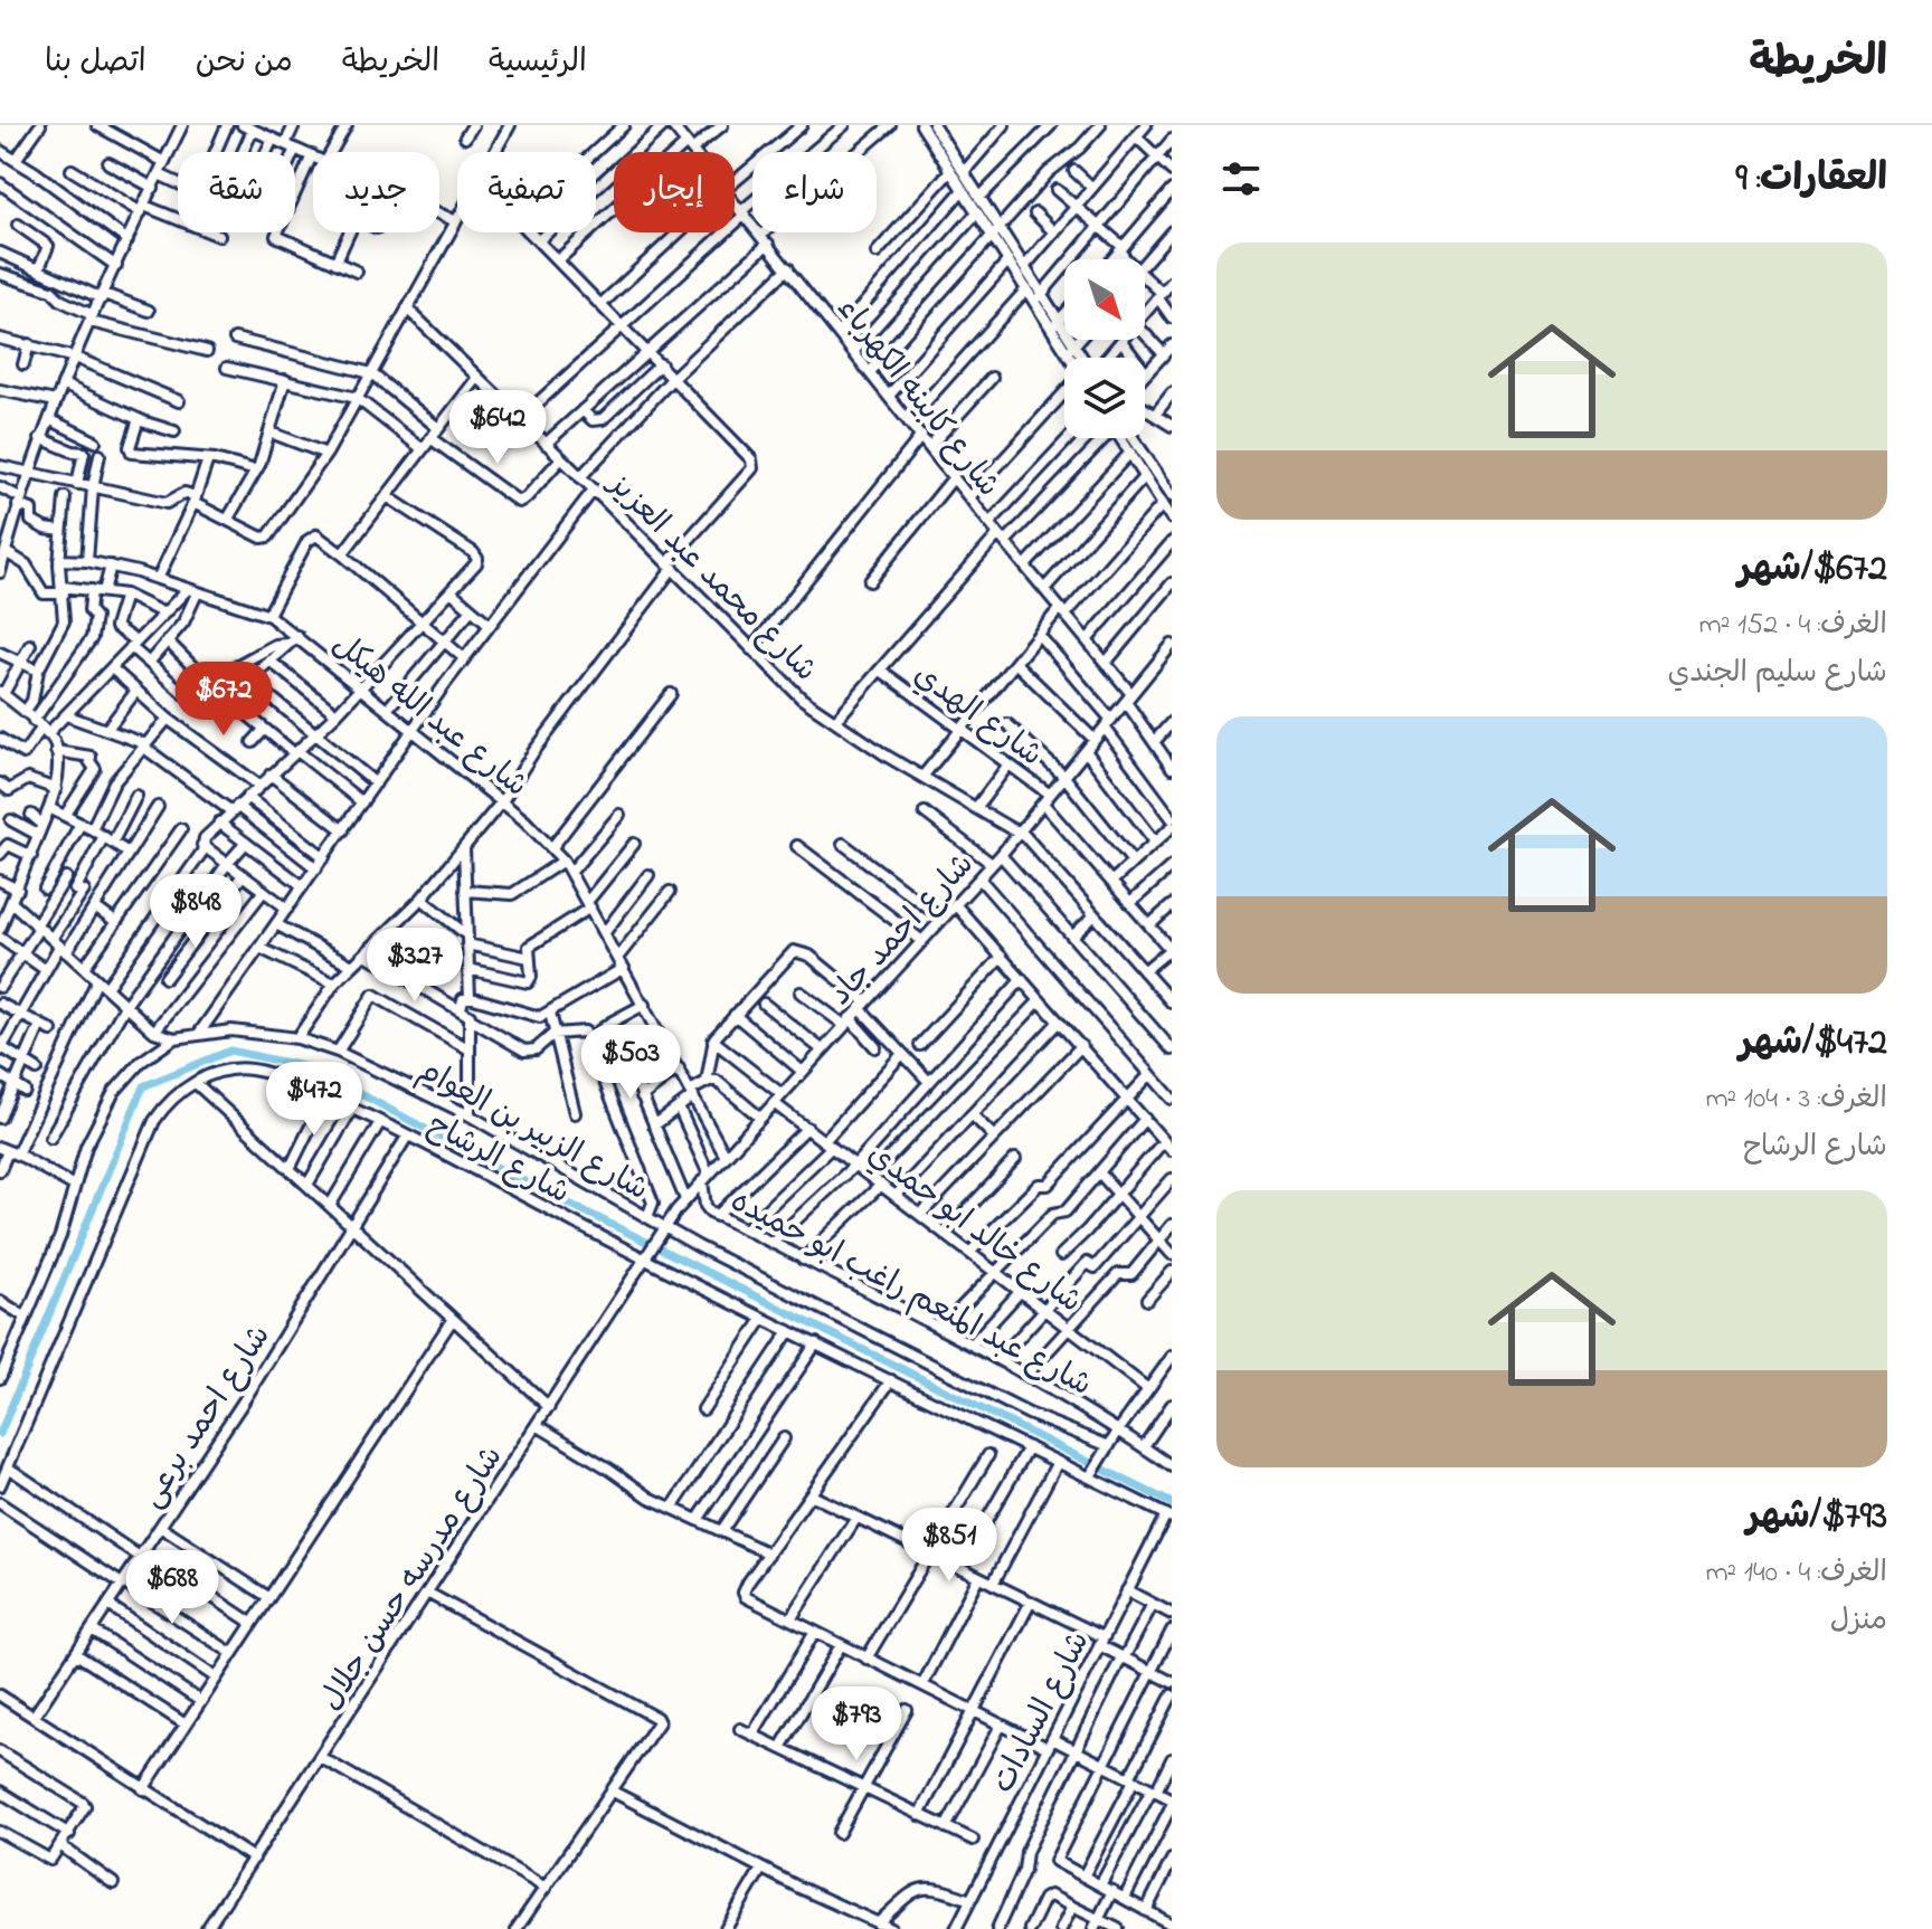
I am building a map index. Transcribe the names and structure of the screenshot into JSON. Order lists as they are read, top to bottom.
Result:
{
  "streets": {
    "street": [
      "شارع كابينه الكهرباء",
      "شارع محمد عبد العزيز",
      "شارع عبد الله هيكل",
      "شارع الهدي",
      "شارع احمد جاد",
      "شارع الزبير بن العوام",
      "شارع الرشاح",
      "شارع خالد ابو حمدي",
      "شارع عبد المنعم راغب ابو حميده",
      "شارع احمد برعى",
      "شارع مدرسه حسن جلال",
      "شارع السادات"
    ]
  },
  "crossings": [
    ["شارع كابينه الكهرباء", "شارع احمد جاد"],
    ["شارع محمد عبد العزيز", "شارع احمد جاد"],
    ["شارع عبد الله هيكل", "شارع احمد جاد"],
    ["شارع الهدي", "شارع احمد جاد"],
    ["شارع احمد جاد", "شارع الزبير بن العوام"],
    ["شارع احمد جاد", "شارع خالد ابو حمدي"],
    ["شارع احمد جاد", "شارع عبد المنعم راغب ابو حميده"],
    ["شارع احمد جاد", "شارع مدرسه حسن جلال"],
    ["شارع الرشاح", "شارع احمد برعى"],
    ["شارع الرشاح", "شارع مدرسه حسن جلال"],
    ["شارع الرشاح", "شارع السادات"]
  ],
  "north": "bottom right",
  "page": {
    "header": "الخريطة",
    "nav": [
      "الرئيسية",
      "الخريطة",
      "من نحن",
      "اتصل بنا"
    ],
    "heading": "العقارات: 9",
    "chip": [
      "شراء",
      "إيجار",
      "تصفية",
      "جديد",
      "شقة"
    ],
    "list": [
      {
        "name": "$672/شهر",
        "note": "الغرف: 4 · 152 m² · شارع سليم الجندي"
      },
      {
        "name": "$472/شهر",
        "note": "الغرف: 3 · 104 m² · شارع الرشاح"
      },
      {
        "name": "$793/شهر",
        "note": "الغرف: 4 · 140 m² · منزل"
      }
    ],
    "price": [
      "$642",
      "$672",
      "$848",
      "$327",
      "$503",
      "$472",
      "$851",
      "$688",
      "$793"
    ]
  }
}
